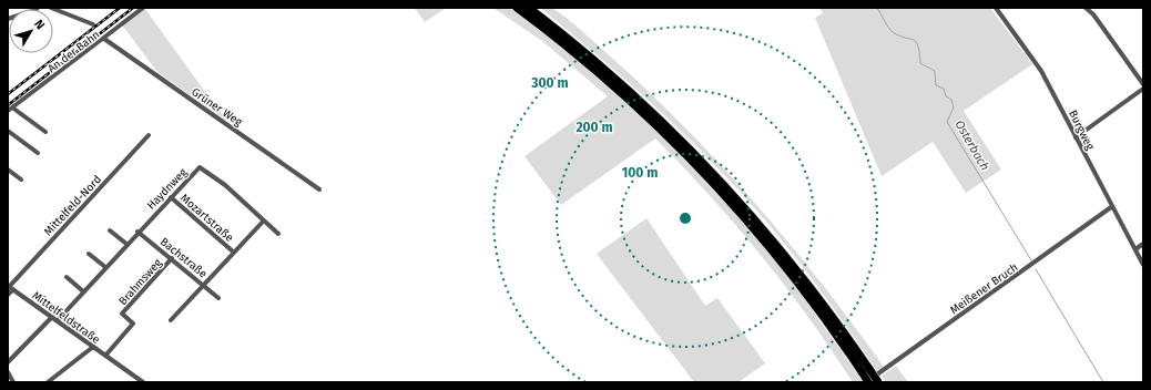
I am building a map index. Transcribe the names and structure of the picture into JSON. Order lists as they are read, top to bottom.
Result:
{
  "streets": {
    "street": [
      "An der Bahn",
      "Grüner Weg",
      "Burgweg",
      "Haydnweg",
      "Mittelfeld-Nord",
      "Mozartstraße",
      "Bachstraße",
      "Brahmsweg",
      "Meißener Bruch",
      "Mittelfeldstraße"
    ]
  },
  "crossings": [
    ["An der Bahn", "Grüner Weg"],
    ["Burgweg", "Meißener Bruch"],
    ["Haydnweg", "Mozartstraße"],
    ["Haydnweg", "Bachstraße"],
    ["Haydnweg", "Mittelfeldstraße"],
    ["Mittelfeld-Nord", "Mittelfeldstraße"],
    ["Bachstraße", "Brahmsweg"],
    ["Brahmsweg", "Mittelfeldstraße"]
  ],
  "water": ["Osterbach"],
  "north": "top right",
  "rings": ["300 m", "200 m", "100 m"]
}
